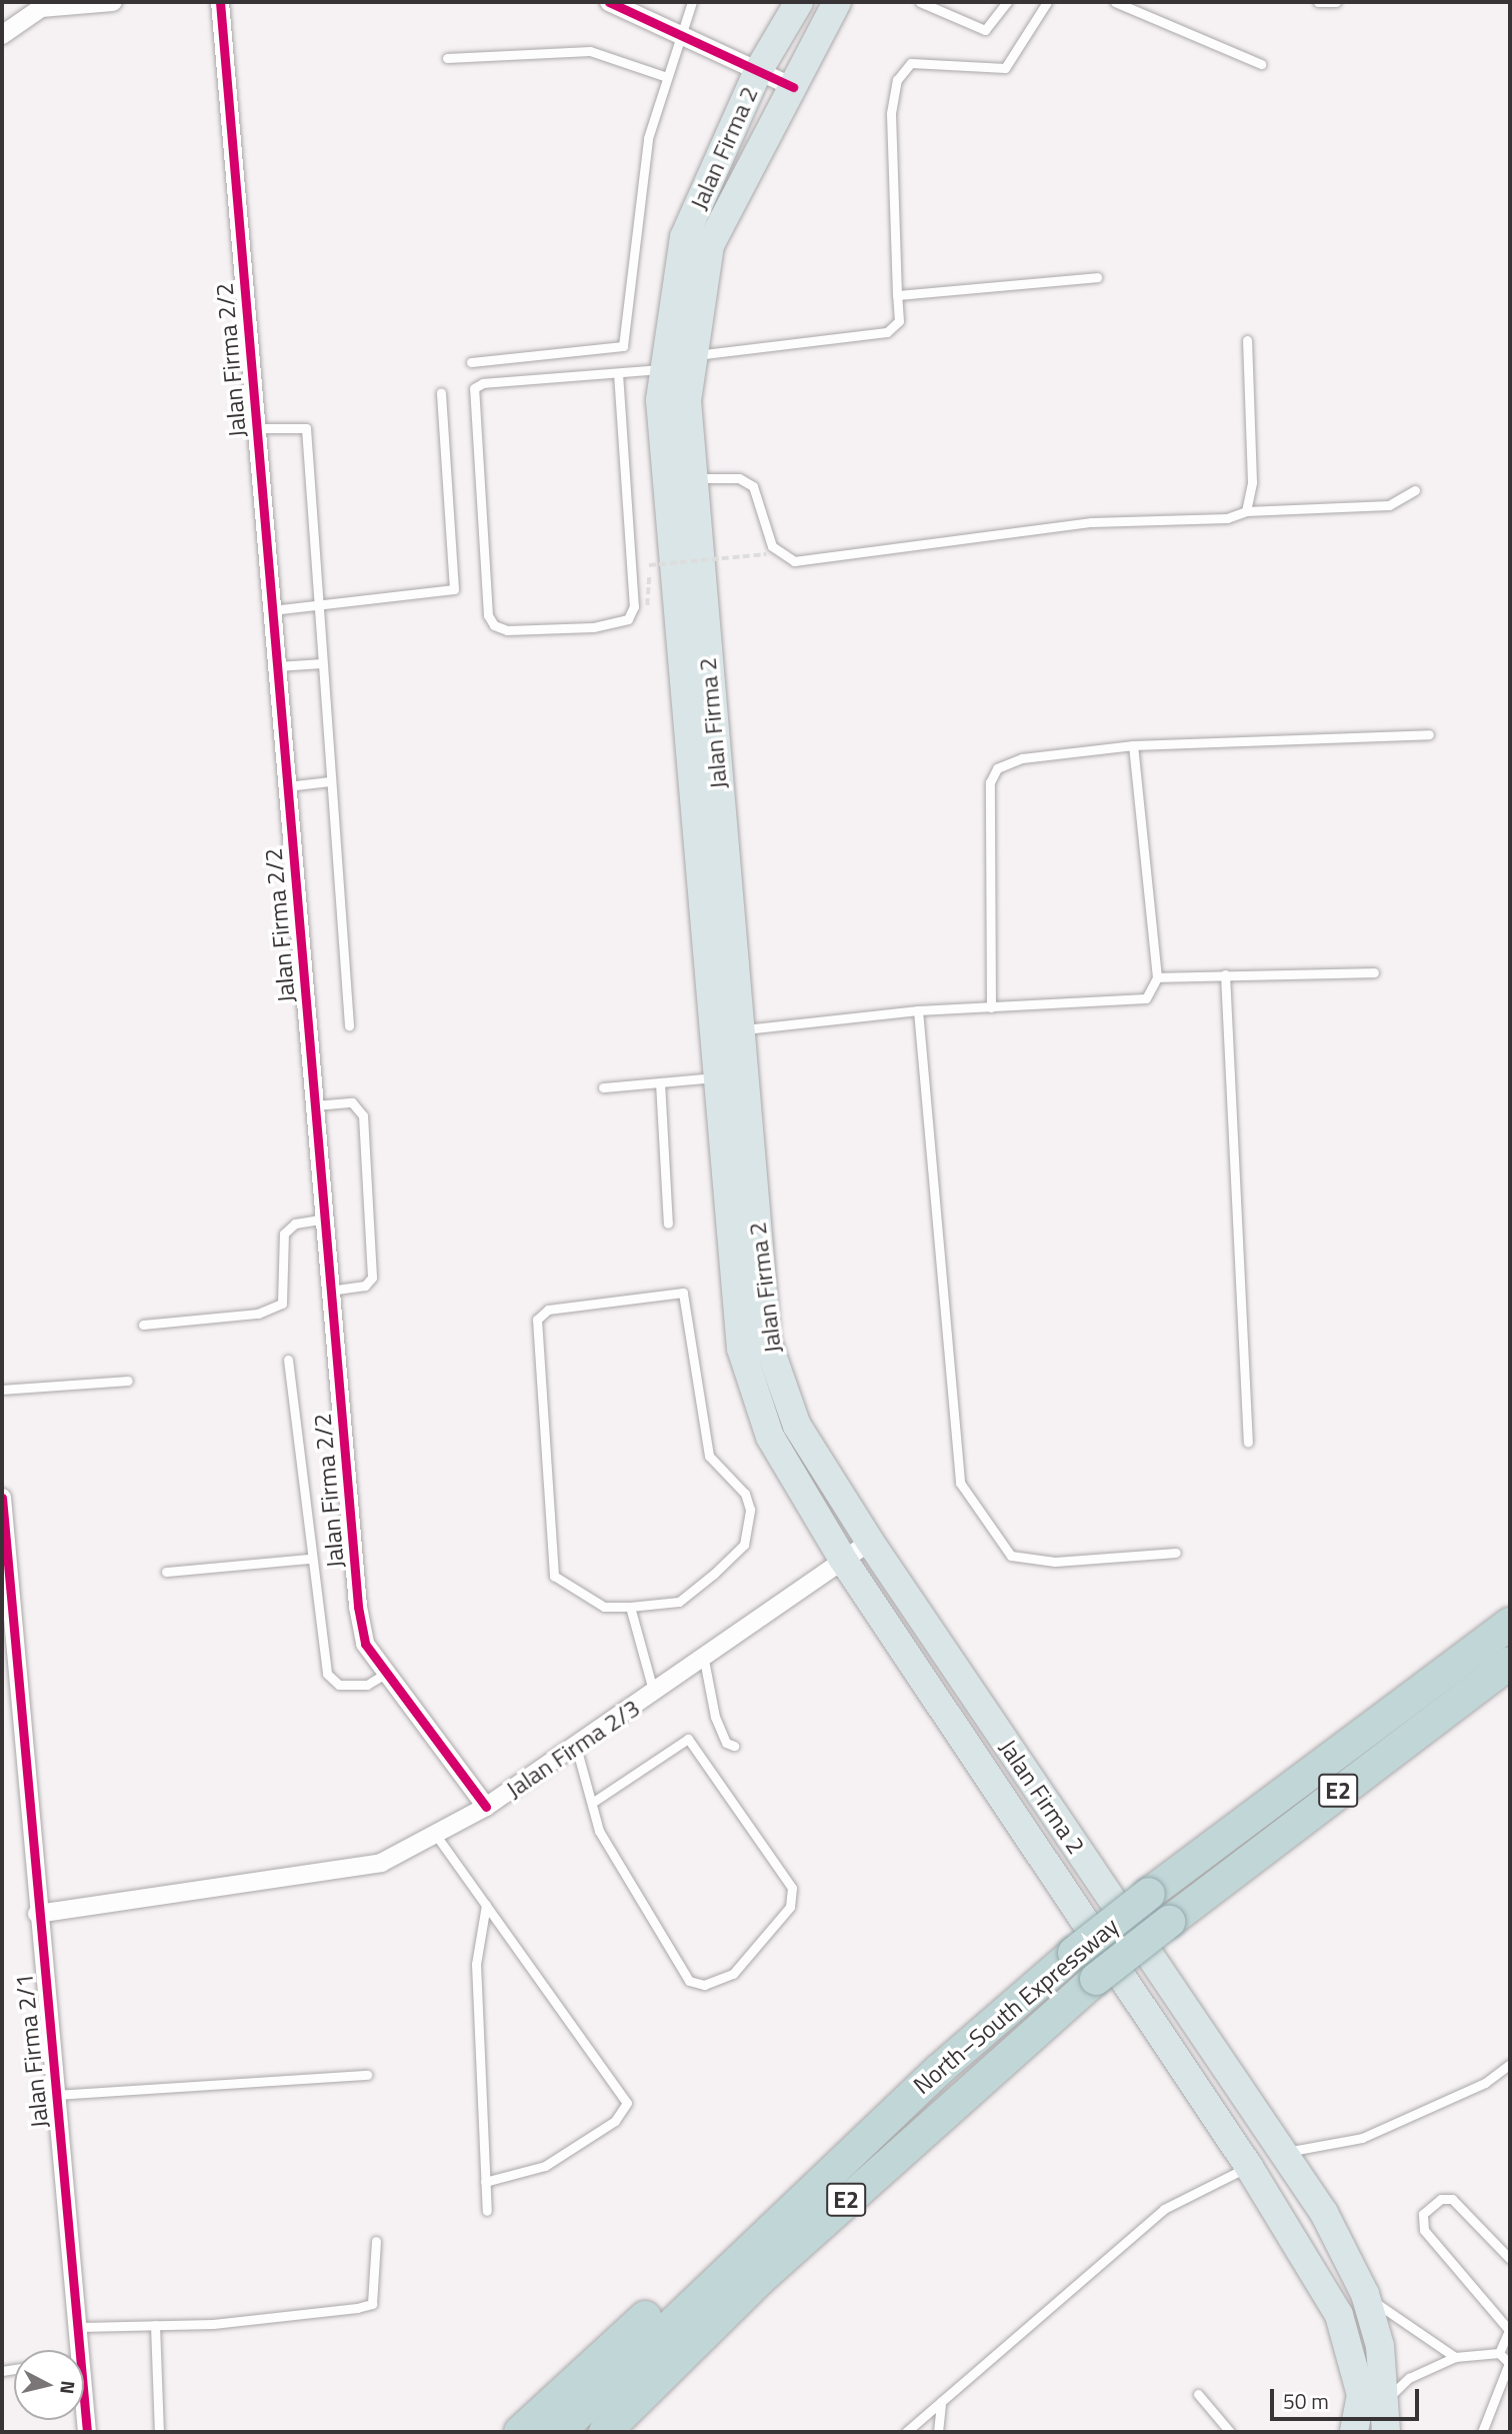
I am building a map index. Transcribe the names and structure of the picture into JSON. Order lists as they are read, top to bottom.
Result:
{
  "streets": {
    "highway": ["E2", "North–South Expressway"],
    "main road": ["Jalan Firma 2"],
    "street": ["Jalan Firma 2/2", "Jalan Firma 2/3", "Jalan Firma 2/1"]
  },
  "crossings": [
    ["Jalan Firma 2", "Jalan Firma 2/3"],
    ["Jalan Firma 2/2", "Jalan Firma 2/3"],
    ["Jalan Firma 2/3", "Jalan Firma 2/1"]
  ],
  "scale_bar": "50 m",
  "north": "right"
}
